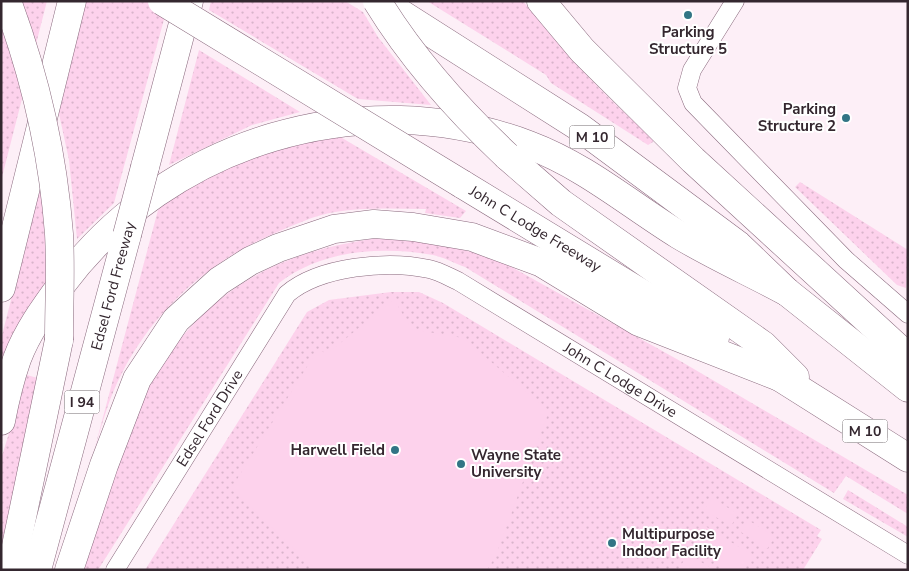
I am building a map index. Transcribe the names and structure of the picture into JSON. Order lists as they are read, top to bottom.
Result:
{
  "streets": {
    "highway": [
      "M 10",
      "John C Lodge Freeway",
      "Edsel Ford Freeway",
      "I 94"
    ],
    "street": ["John C Lodge Drive", "Edsel Ford Drive"]
  },
  "crossings": [
    ["John C Lodge Drive", "Edsel Ford Drive"]
  ],
  "places": [
    "Parking Structure 5",
    "Parking Structure 2",
    "Harwell Field",
    "Wayne State University",
    "Multipurpose Indoor Facility"
  ]
}
